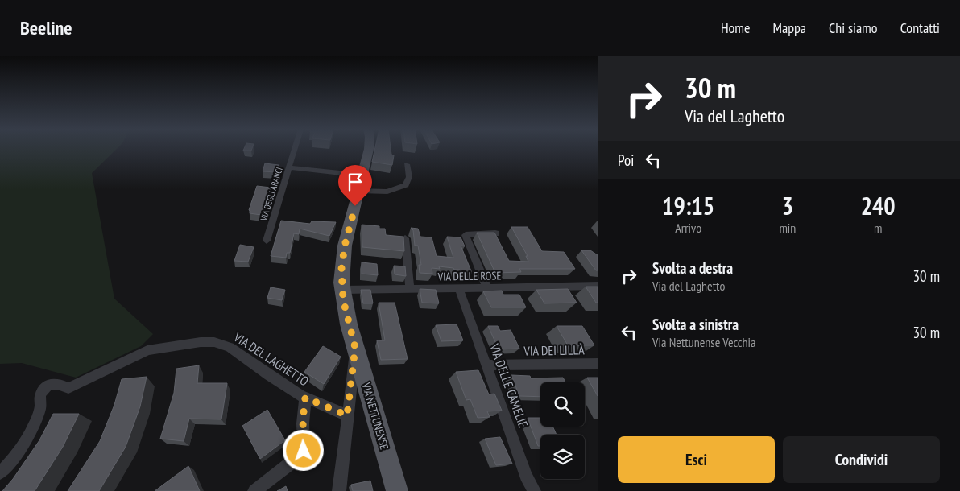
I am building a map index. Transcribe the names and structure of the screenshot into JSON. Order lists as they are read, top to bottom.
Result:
{
  "streets": {
    "main road": ["VIA NETTUNENSE"],
    "street": [
      "VIA DEGLI ARANCI",
      "VIA DELLE ROSE",
      "VIA DEI LILLÀ",
      "VIA DEL LAGHETTO",
      "VIA DELLE CAMELIE"
    ]
  },
  "crossings": [
    ["VIA DELLE ROSE", "VIA DELLE CAMELIE"],
    ["VIA DELLE ROSE", "VIA NETTUNENSE"],
    ["VIA DEI LILLÀ", "VIA DELLE CAMELIE"]
  ],
  "page": {
    "header": "Beeline",
    "nav": [
      "Home",
      "Mappa",
      "Chi siamo",
      "Contatti"
    ],
    "turn": ["30 m", "Via del Laghetto"],
    "then": "Poi",
    "eta": [
      "19:15",
      "Arrivo",
      "3",
      "min",
      "240",
      "m"
    ],
    "list": [
      {
        "name": "Svolta a destra",
        "note": "Via del Laghetto",
        "value": "30 m"
      },
      {
        "name": "Svolta a sinistra",
        "note": "Via Nettunense Vecchia",
        "value": "30 m"
      }
    ],
    "buttons": ["Esci", "Condividi"]
  }
}
